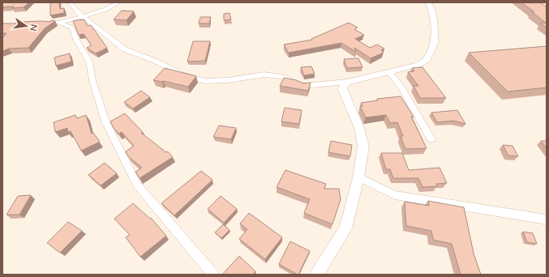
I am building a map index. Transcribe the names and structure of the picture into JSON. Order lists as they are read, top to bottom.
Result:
{
  "north": "right"
}
